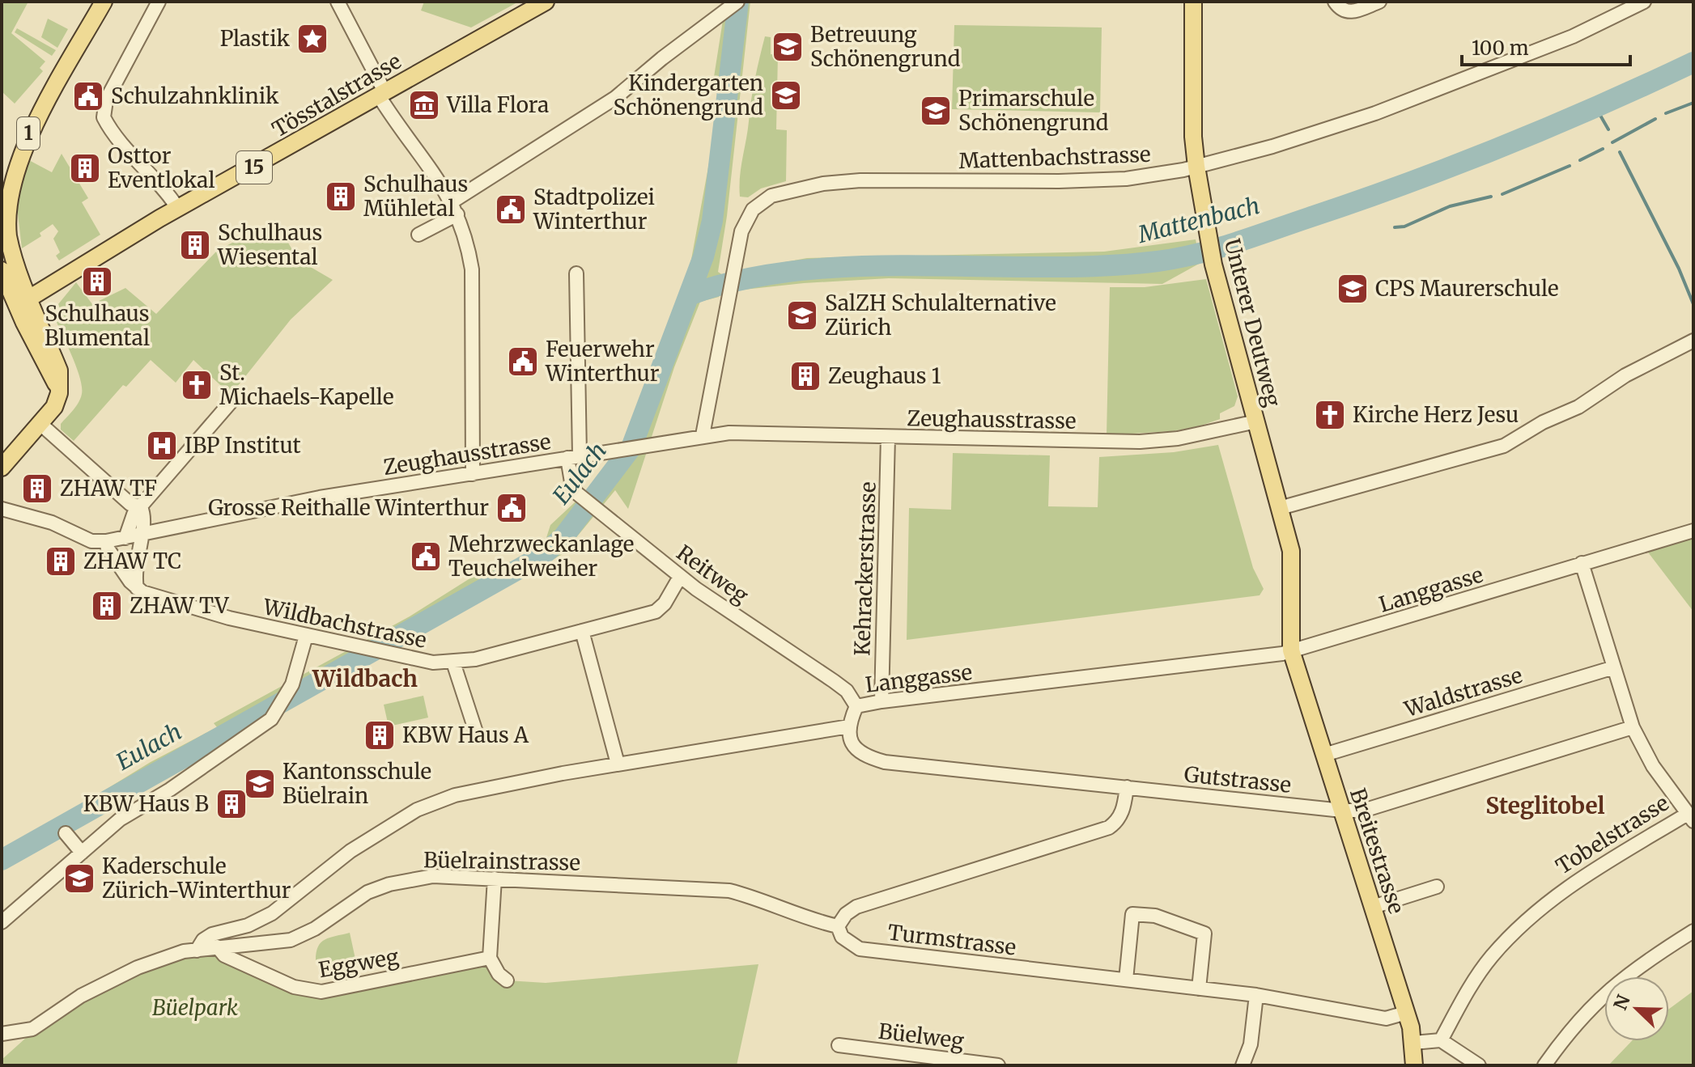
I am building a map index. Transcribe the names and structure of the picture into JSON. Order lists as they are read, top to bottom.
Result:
{
  "streets": {
    "main road": [
      "Tösstalstrasse",
      "1",
      "15",
      "Unterer Deutweg",
      "Breitestrasse"
    ],
    "street": [
      "Mattenbachstrasse",
      "Zeughausstrasse",
      "Kehrackerstrasse",
      "Reitweg",
      "Langgasse",
      "Wildbachstrasse",
      "Waldstrasse",
      "Gutstrasse",
      "Tobelstrasse",
      "Büelrainstrasse",
      "Turmstrasse",
      "Eggweg",
      "Büelweg"
    ]
  },
  "crossings": [
    ["Tösstalstrasse", "1"],
    ["Mattenbachstrasse", "Unterer Deutweg"],
    ["Mattenbachstrasse", "Zeughausstrasse"],
    ["Unterer Deutweg", "Zeughausstrasse"],
    ["Unterer Deutweg", "Langgasse"],
    ["Unterer Deutweg", "Breitestrasse"],
    ["Zeughausstrasse", "Kehrackerstrasse"],
    ["Zeughausstrasse", "Reitweg"],
    ["Kehrackerstrasse", "Langgasse"],
    ["Reitweg", "Langgasse"],
    ["Reitweg", "Wildbachstrasse"],
    ["Langgasse", "Gutstrasse"],
    ["Langgasse", "Tobelstrasse"],
    ["Langgasse", "Breitestrasse"],
    ["Waldstrasse", "Tobelstrasse"],
    ["Waldstrasse", "Breitestrasse"],
    ["Gutstrasse", "Tobelstrasse"],
    ["Gutstrasse", "Breitestrasse"],
    ["Gutstrasse", "Turmstrasse"],
    ["Breitestrasse", "Turmstrasse"],
    ["Büelrainstrasse", "Turmstrasse"],
    ["Büelrainstrasse", "Eggweg"]
  ],
  "districts": ["Wildbach", "Steglitobel"],
  "water": ["Mattenbach", "Eulach"],
  "parks": ["Büelpark"],
  "places": {
    "place": ["Plastik"],
    "school or university": [
      "Betreuung Schönengrund",
      "Kindergarten Schönengrund",
      "Primarschule Schönengrund",
      "CPS Maurerschule",
      "SalZH Schulalternative Zürich",
      "Kantonsschule Büelrain",
      "Kaderschule Zürich-Winterthur"
    ],
    "public building": [
      "Schulzahnklinik",
      "Stadtpolizei Winterthur",
      "Feuerwehr Winterthur",
      "Grosse Reithalle Winterthur",
      "Mehrzweckanlage Teuchelweiher"
    ],
    "museum": ["Villa Flora"],
    "building": [
      "Osttor Eventlokal",
      "Schulhaus Mühletal",
      "Schulhaus Wiesental",
      "Schulhaus Blumental",
      "Zeughaus 1",
      "ZHAW TF",
      "ZHAW TC",
      "ZHAW TV",
      "KBW Haus A",
      "KBW Haus B"
    ],
    "church": ["St. Michaels-Kapelle", "Kirche Herz Jesu"],
    "hospital": ["IBP Institut"]
  },
  "scale_bar": "100 m",
  "north": "top left"
}
